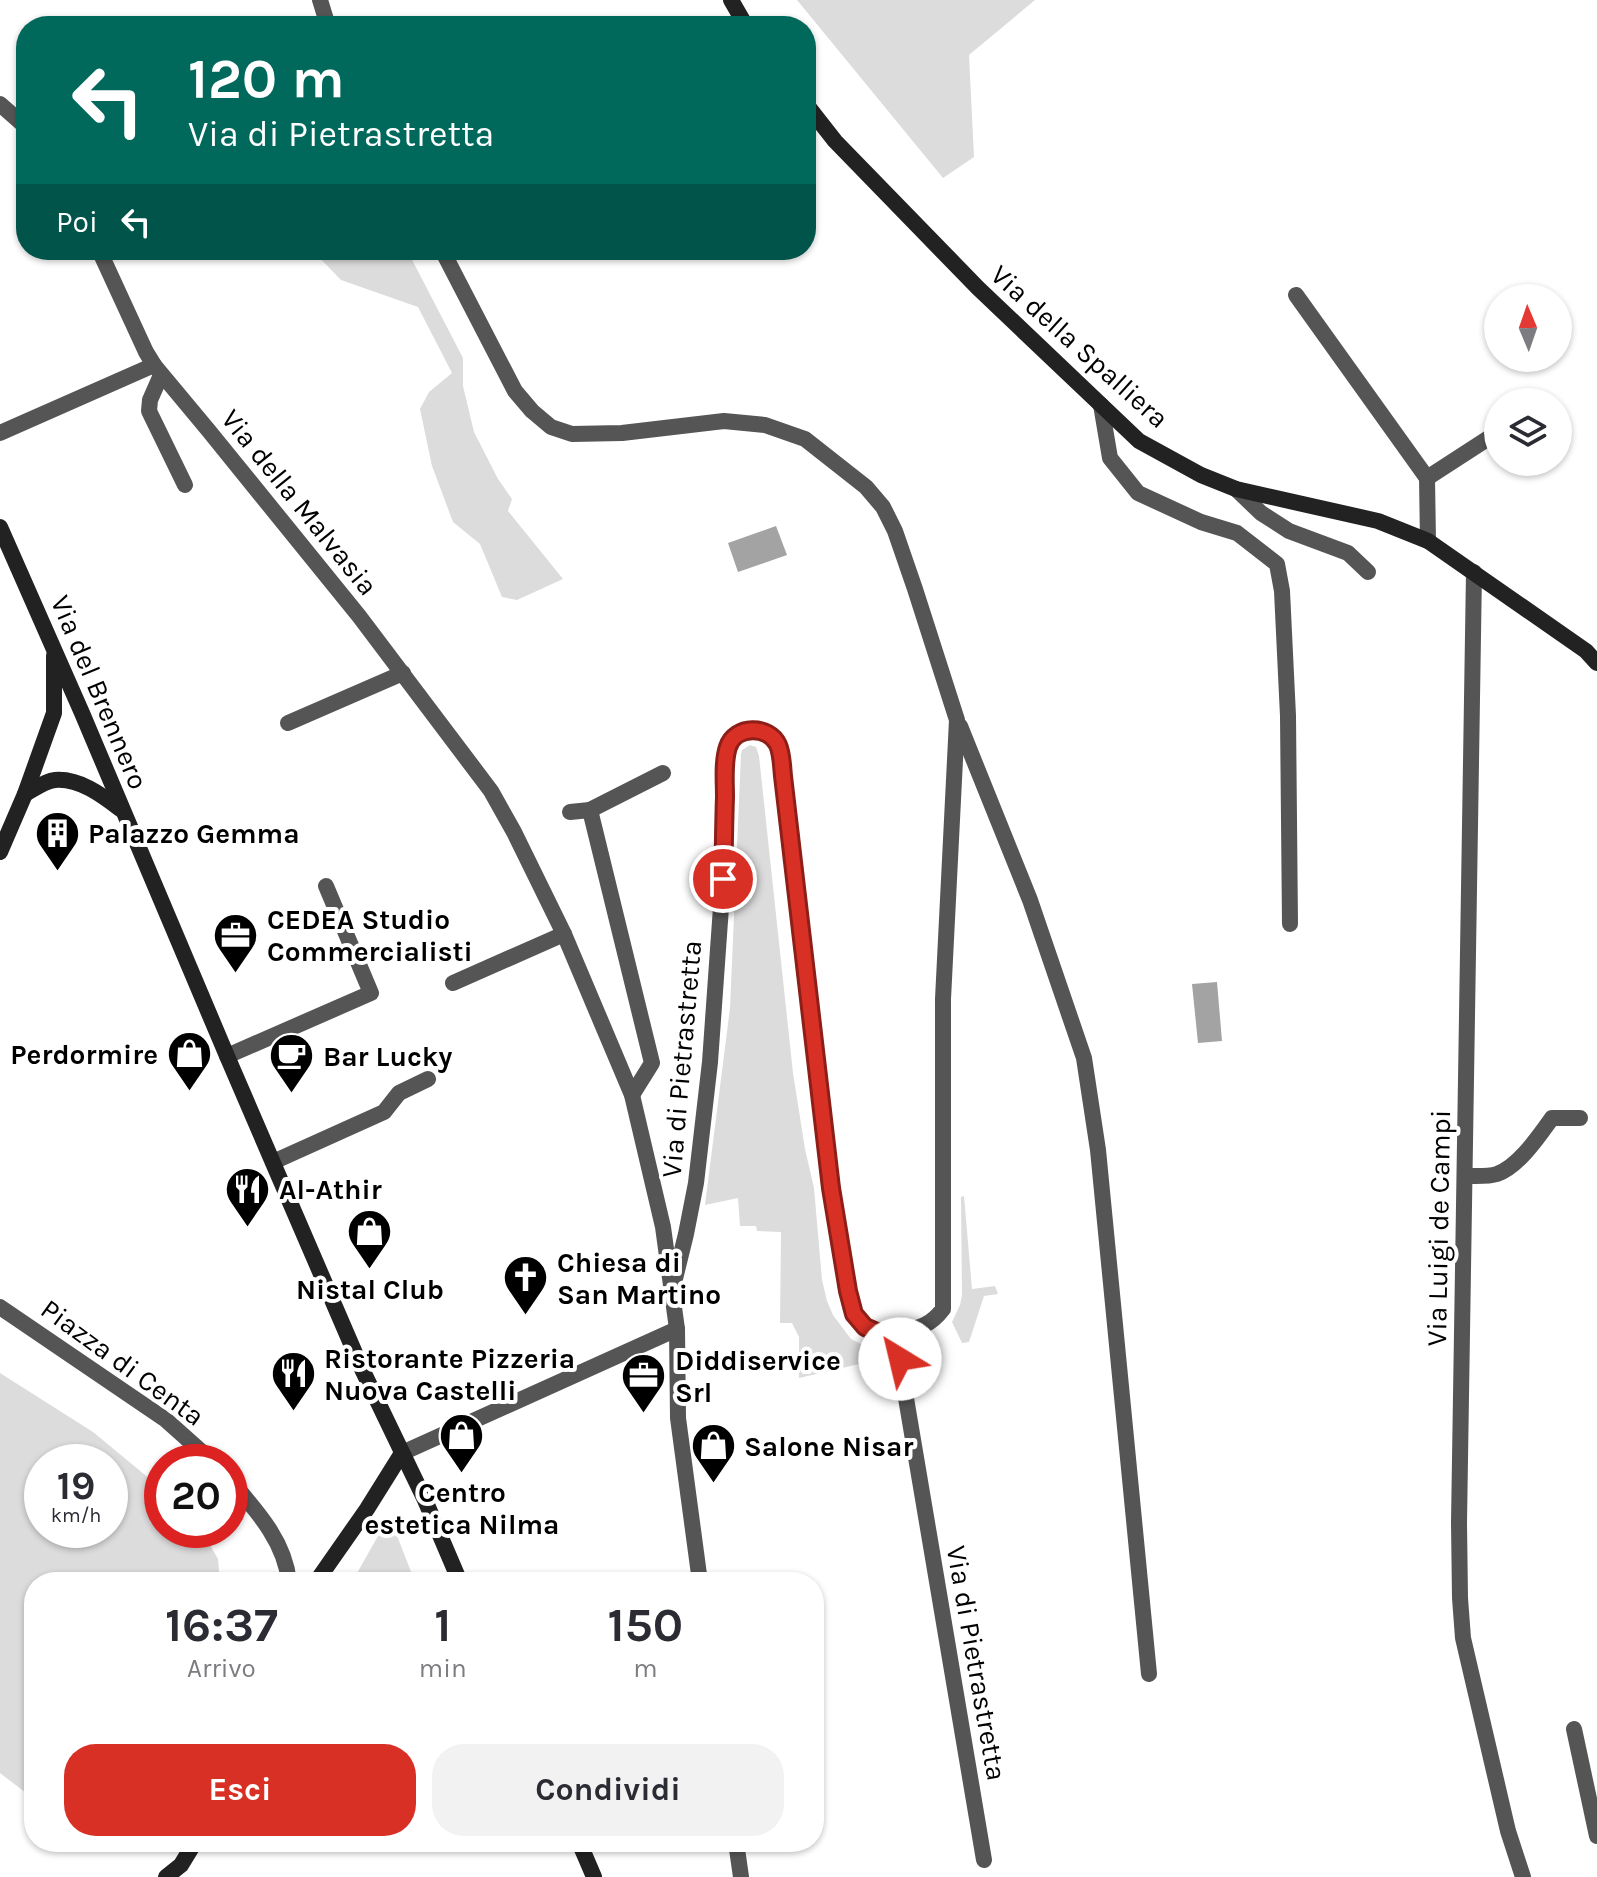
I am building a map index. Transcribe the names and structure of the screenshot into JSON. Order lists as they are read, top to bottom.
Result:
{
  "streets": {
    "main road": ["Via della Spalliera", "Via del Brennero"],
    "street": [
      "Via della Malvasia",
      "Via di Pietrastretta",
      "Via Luigi de Campi",
      "Piazza di Centa"
    ]
  },
  "crossings": [
    ["Via della Spalliera", "Via Luigi de Campi"],
    ["Via della Malvasia", "Via di Pietrastretta"]
  ],
  "places": {
    "building": ["Palazzo Gemma"],
    "office": ["CEDEA Studio Commercialisti", "Diddiservice Srl"],
    "shop": [
      "Perdormire",
      "Nistal Club",
      "Centro estetica Nilma",
      "Salone Nisar"
    ],
    "cafe": ["Bar Lucky"],
    "restaurant": ["Al-Athir", "Ristorante Pizzeria Nuova Castelli"],
    "church": ["Chiesa di San Martino"]
  },
  "north": "top",
  "page": {
    "turn": ["120 m", "Via di Pietrastretta"],
    "then": "Poi",
    "speed": "19 km/h",
    "limit": "20",
    "eta": [
      "16:37",
      "Arrivo",
      "1",
      "min",
      "150",
      "m"
    ],
    "buttons": ["Esci", "Condividi"]
  }
}
